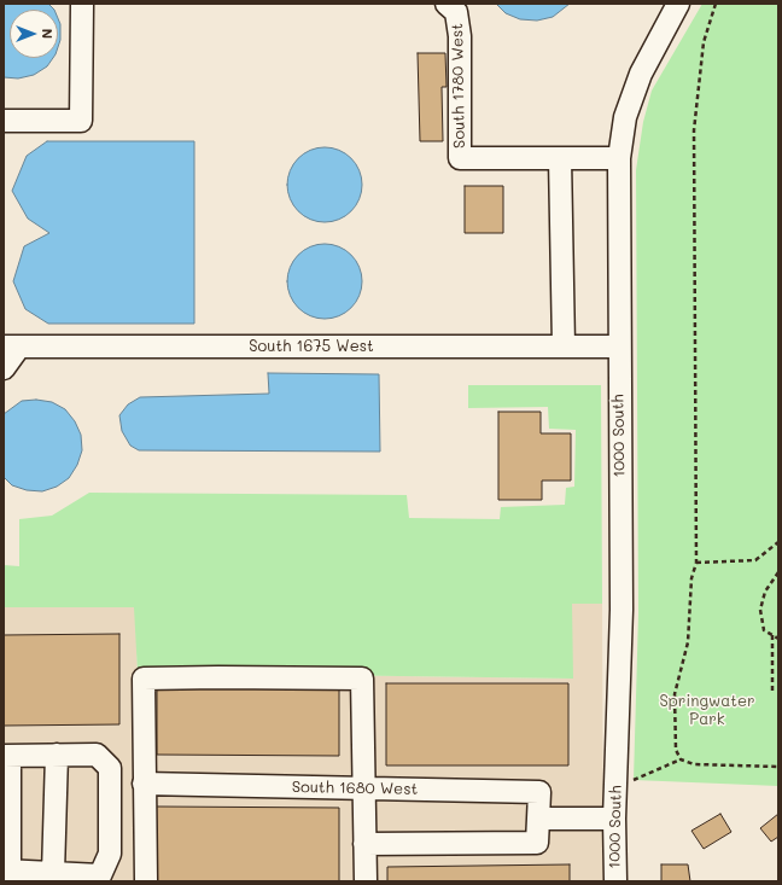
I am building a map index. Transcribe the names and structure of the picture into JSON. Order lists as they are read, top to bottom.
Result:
{
  "streets": {
    "street": [
      "South 1780 West",
      "South 1675 West",
      "1000 South",
      "South 1680 West"
    ]
  },
  "crossings": [
    ["South 1780 West", "1000 South"],
    ["South 1675 West", "1000 South"]
  ],
  "parks": ["Springwater Park"],
  "north": "right"
}
